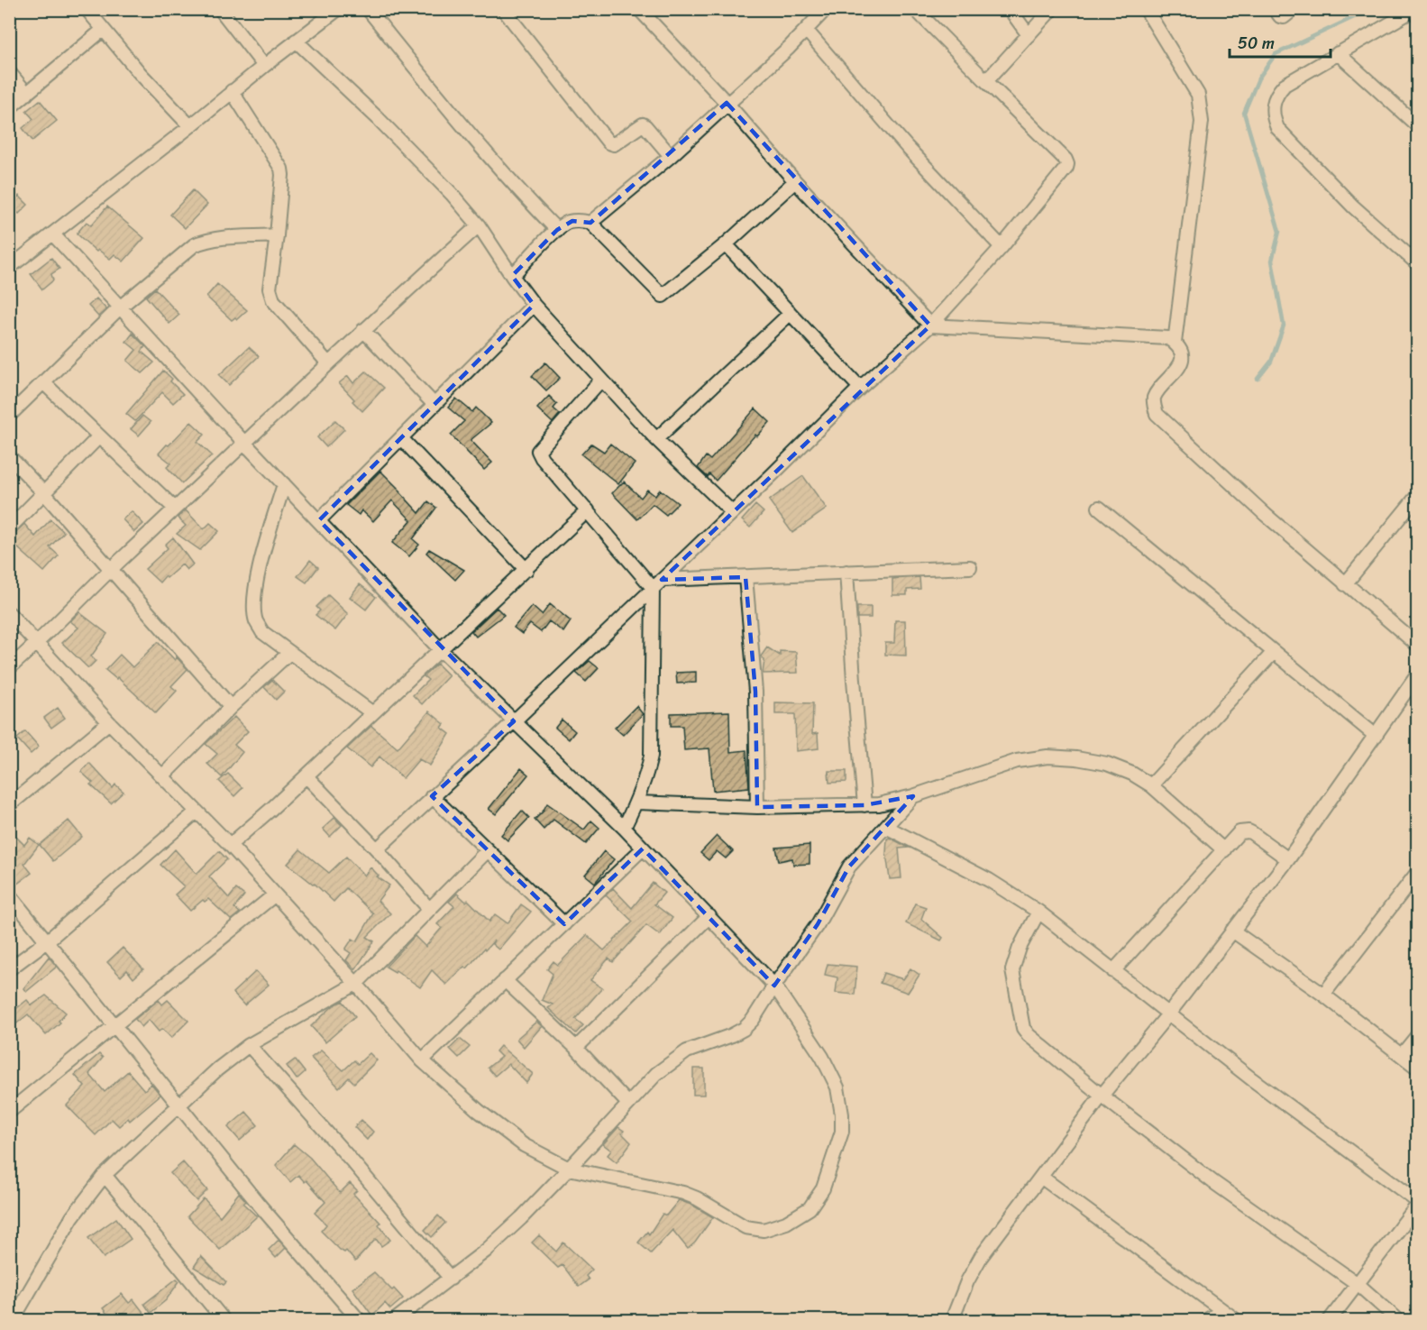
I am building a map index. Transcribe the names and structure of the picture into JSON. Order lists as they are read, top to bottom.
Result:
{
  "scale_bar": "50 m"
}
